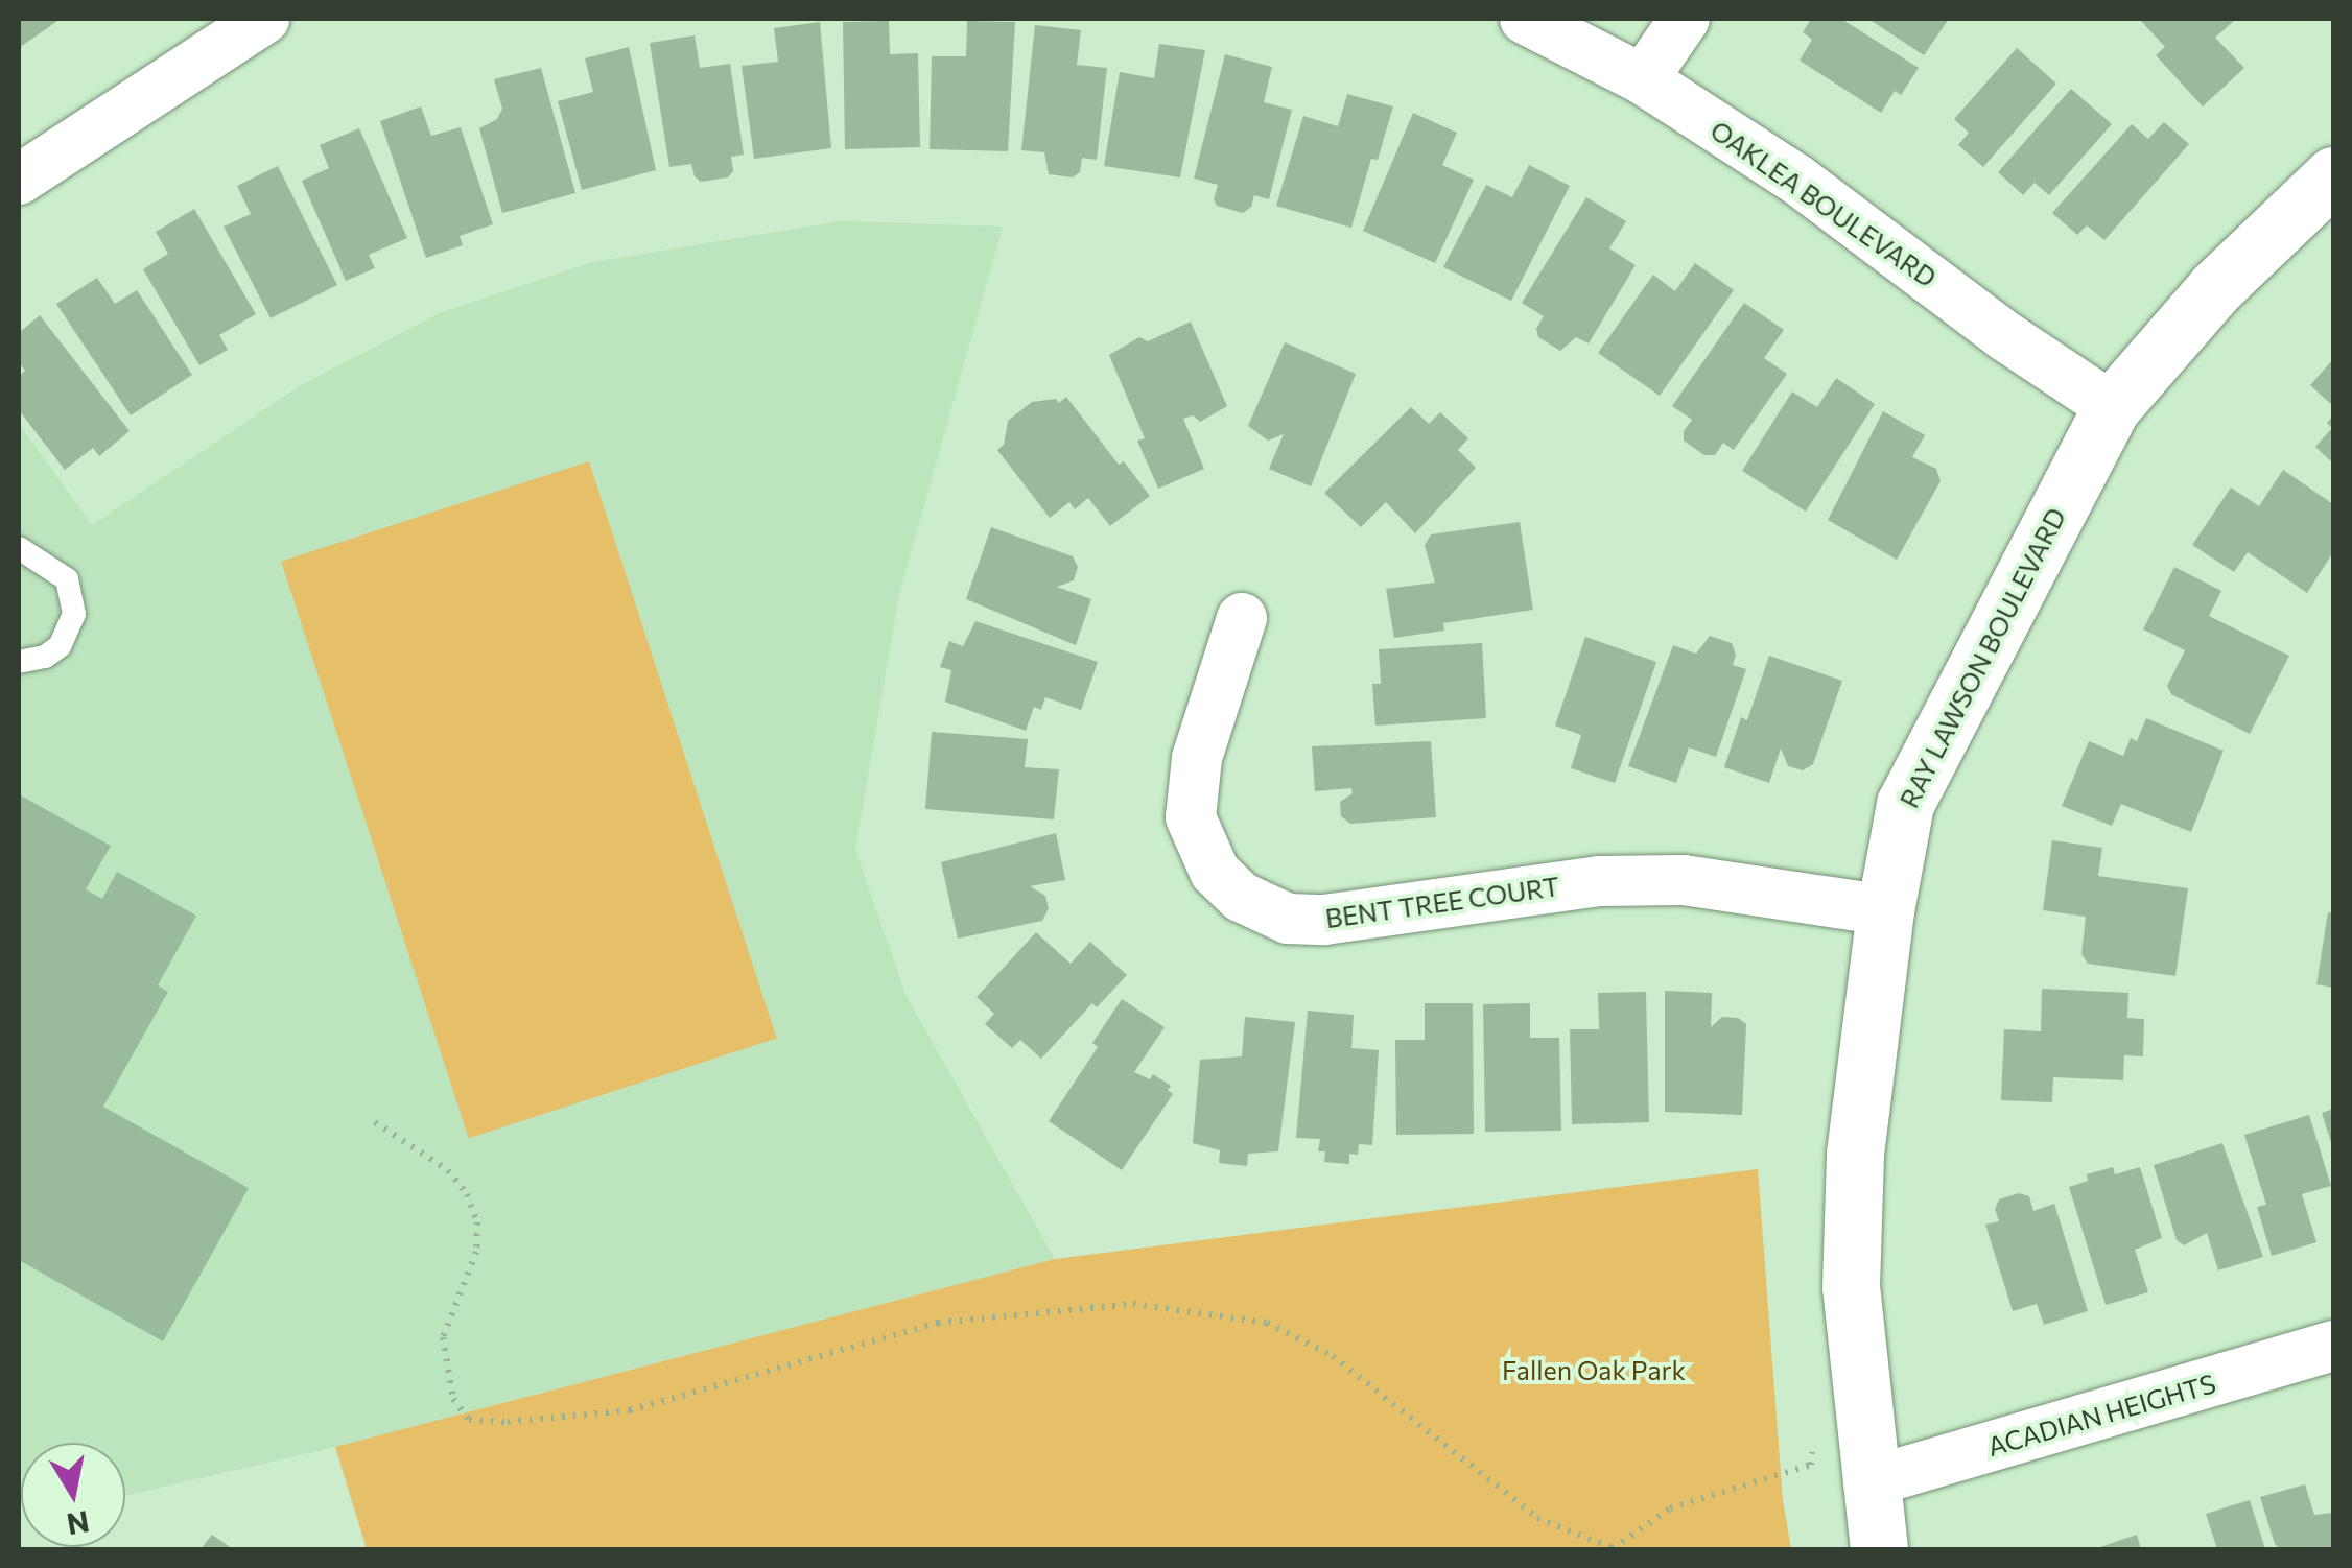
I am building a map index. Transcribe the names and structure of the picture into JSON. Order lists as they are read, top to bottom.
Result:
{
  "streets": {
    "street": [
      "OAKLEA BOULEVARD",
      "RAY LAWSON BOULEVARD",
      "BENT TREE COURT",
      "ACADIAN HEIGHTS"
    ]
  },
  "crossings": [
    ["OAKLEA BOULEVARD", "RAY LAWSON BOULEVARD"],
    ["RAY LAWSON BOULEVARD", "BENT TREE COURT"],
    ["RAY LAWSON BOULEVARD", "ACADIAN HEIGHTS"]
  ],
  "parks": ["Fallen Oak Park"],
  "north": "bottom"
}
